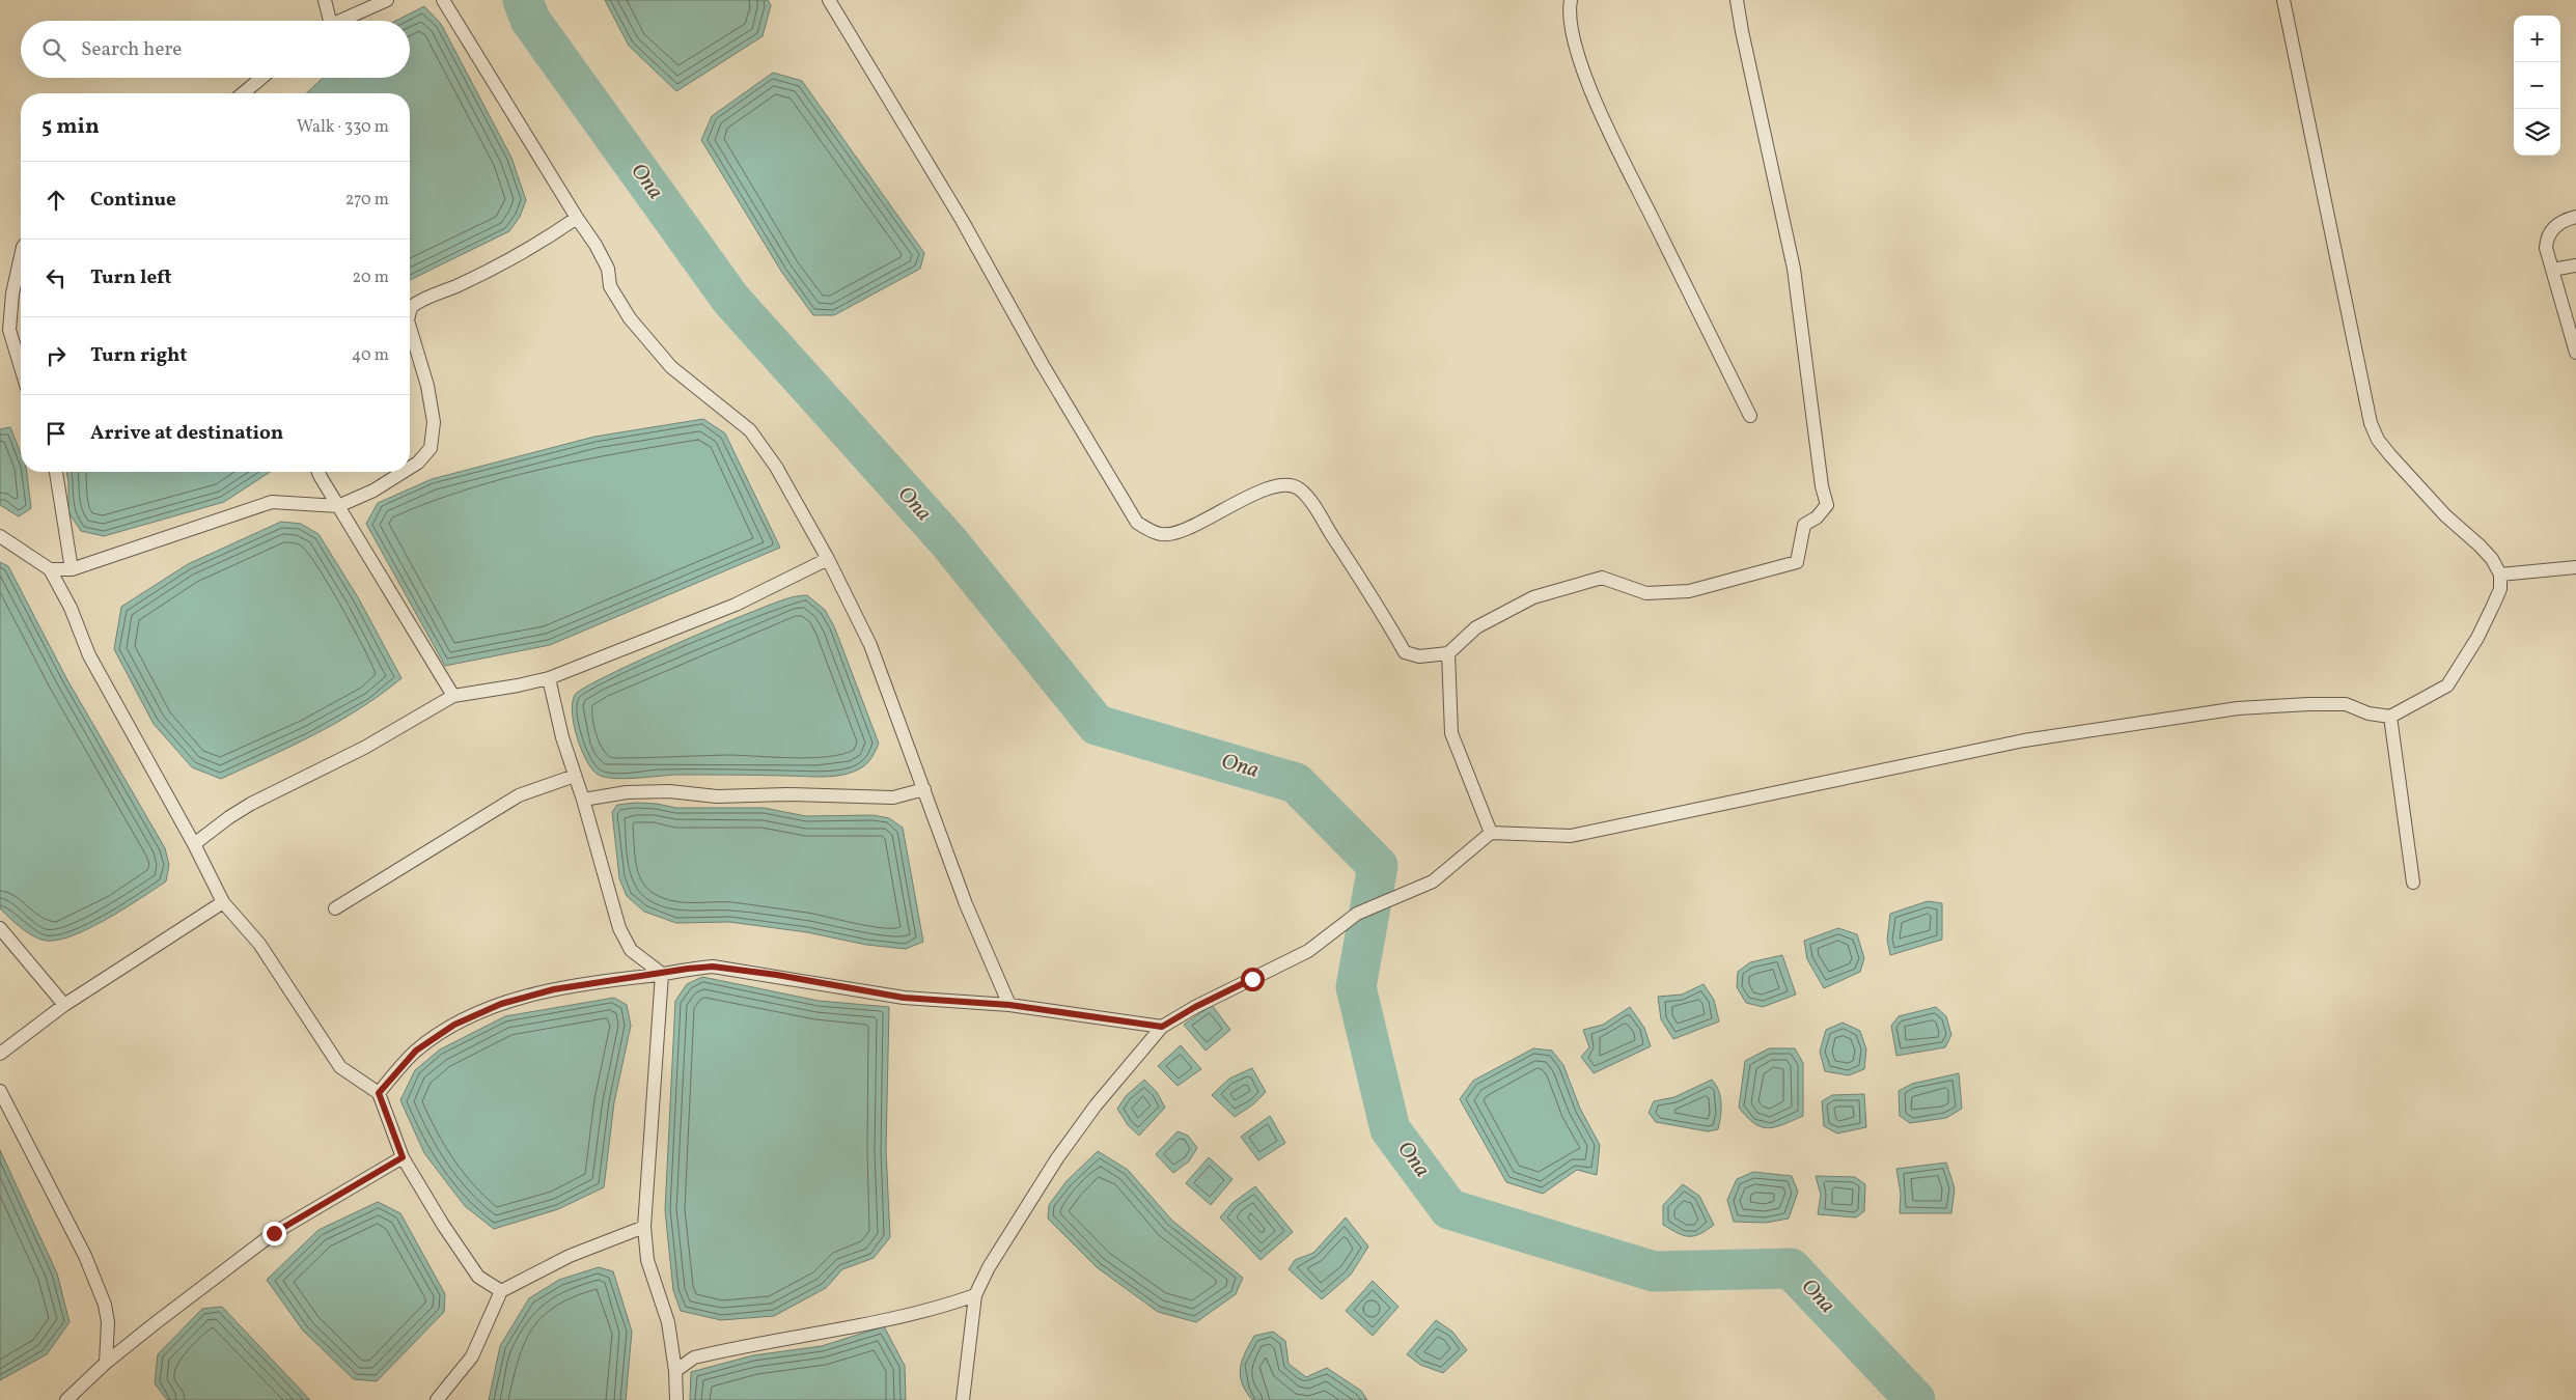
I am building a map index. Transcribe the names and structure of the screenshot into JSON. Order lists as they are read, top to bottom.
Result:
{
  "water": ["Ona"],
  "page": {
    "map_buttons": ["+", "−"],
    "search": "Search here",
    "heading": ["5 min", "Walk · 330 m"],
    "list": [
      ["Continue", "270 m"],
      ["Turn left", "20 m"],
      ["Turn right", "40 m"],
      "Arrive at destination"
    ]
  }
}
